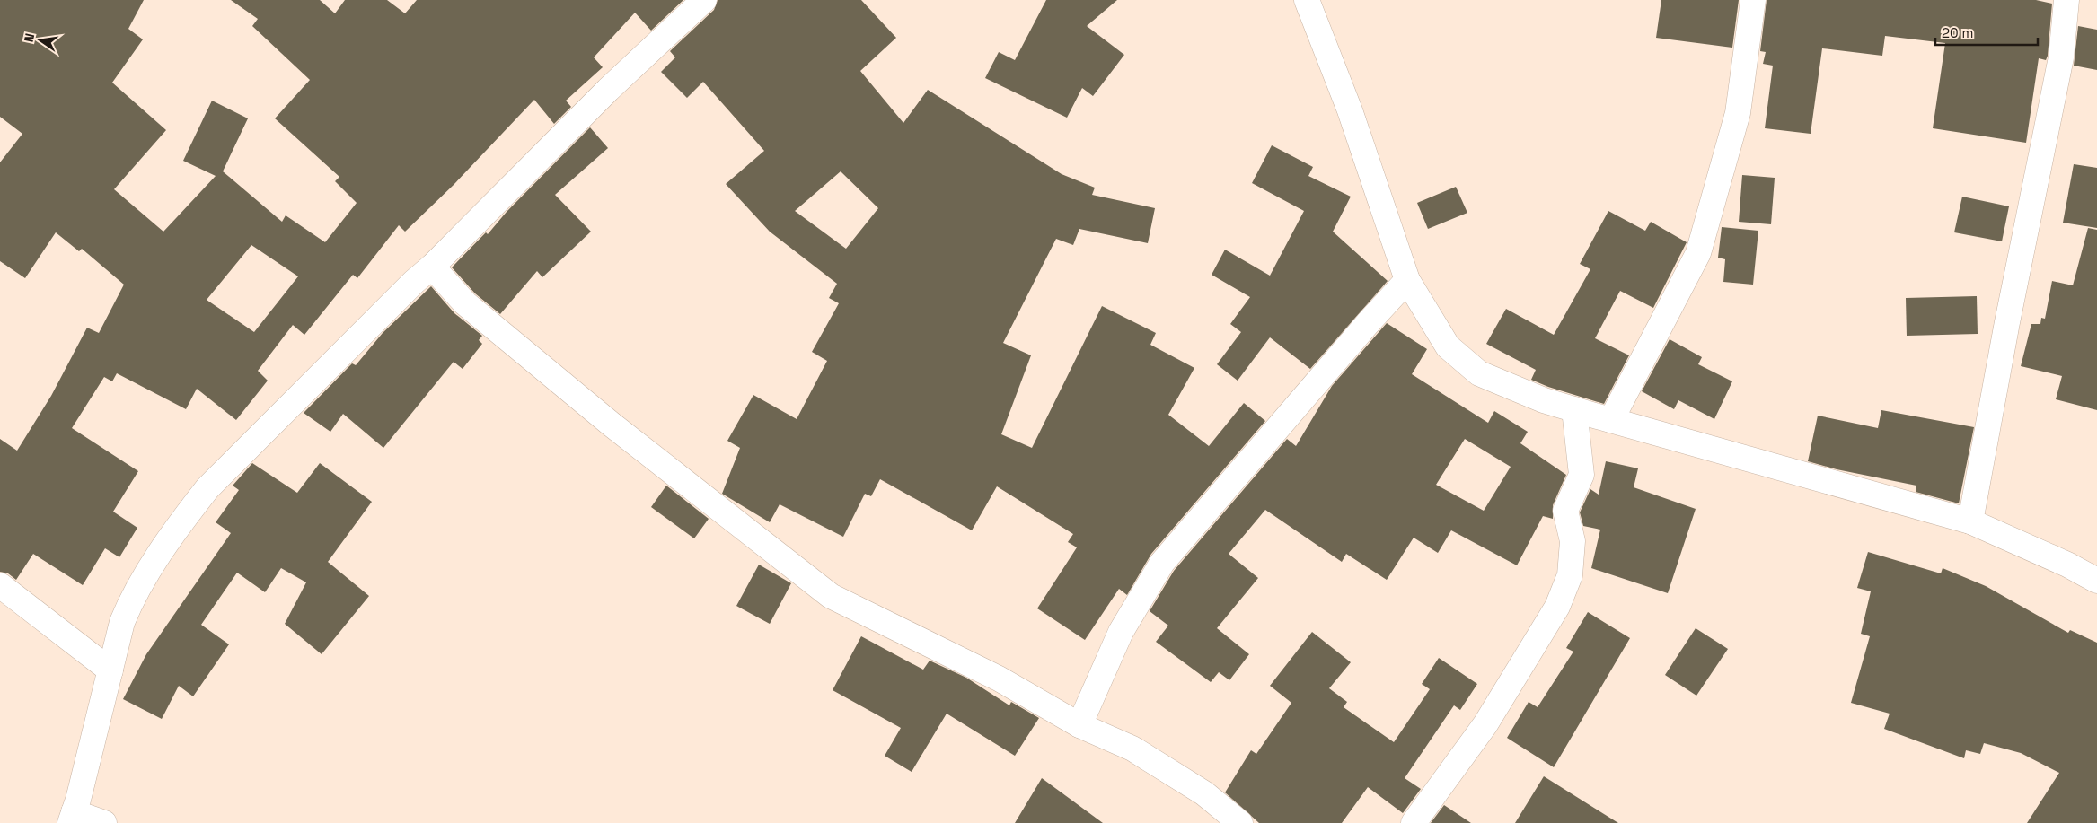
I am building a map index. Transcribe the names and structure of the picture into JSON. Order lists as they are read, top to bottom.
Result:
{
  "scale_bar": "20 m",
  "north": "left"
}
